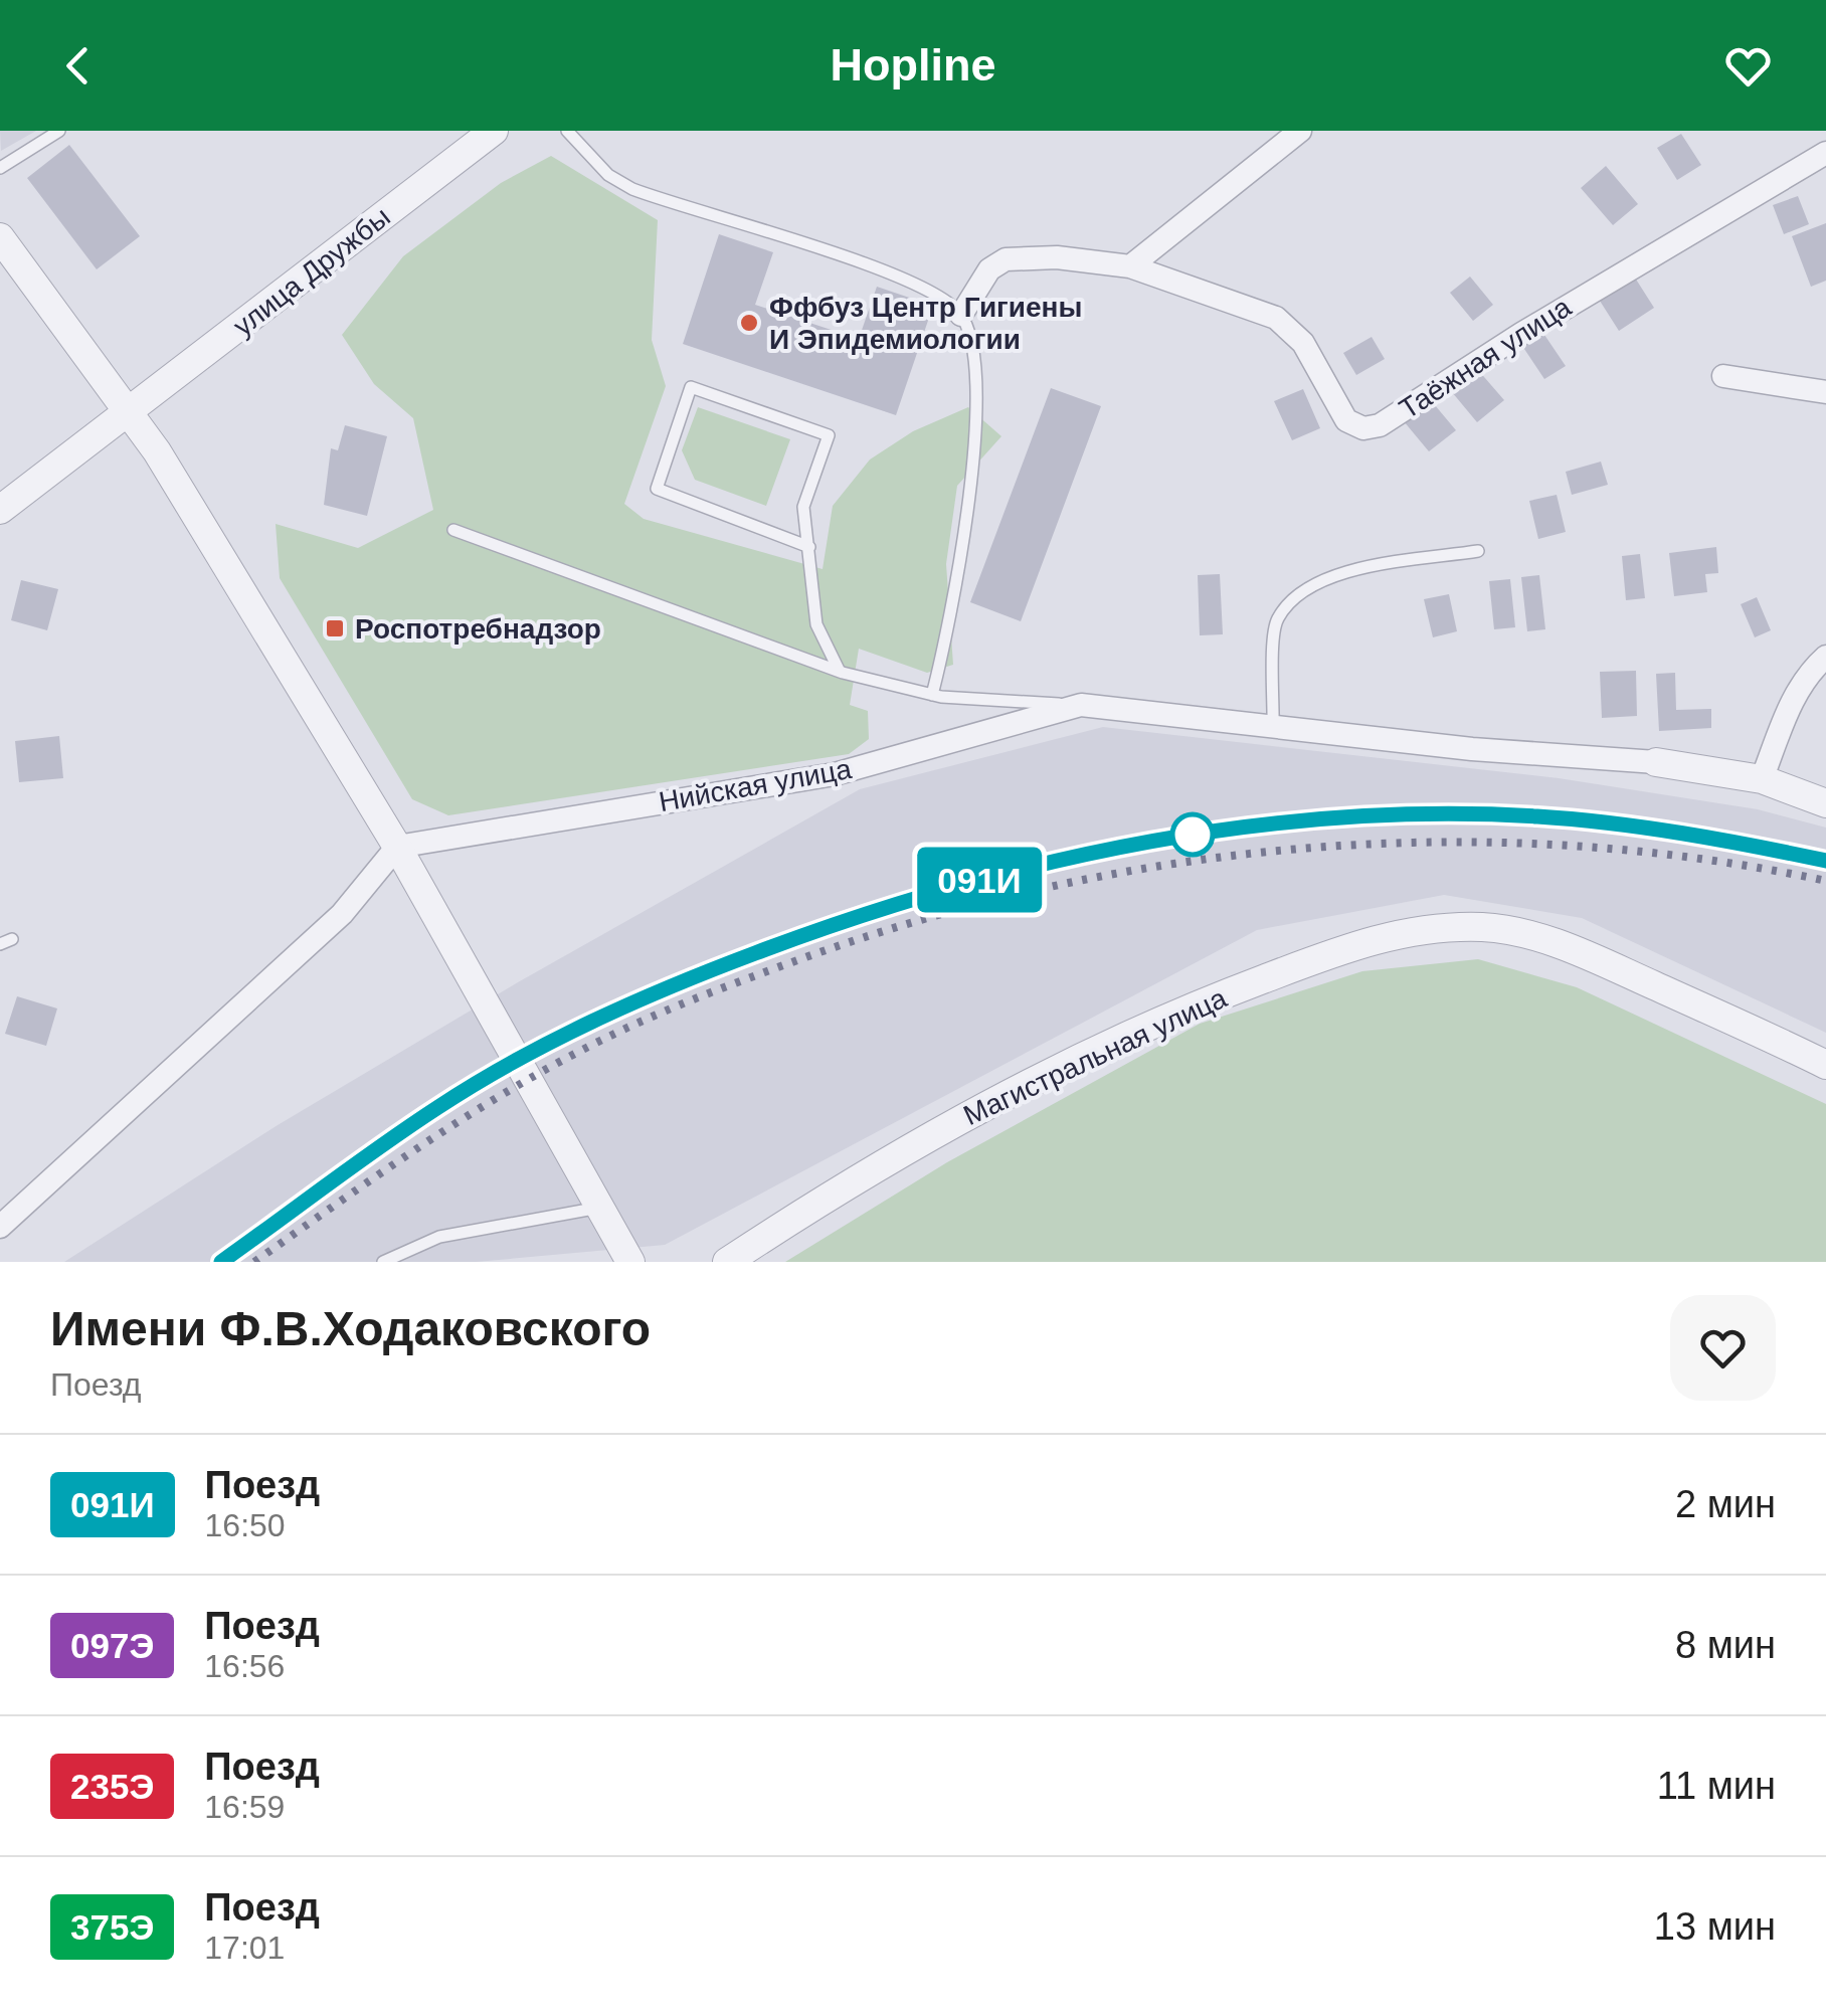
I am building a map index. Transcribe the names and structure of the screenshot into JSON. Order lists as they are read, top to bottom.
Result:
{
  "streets": {
    "street": [
      "улица Дружбы",
      "Таёжная улица",
      "Нийская улица",
      "Магистральная улица"
    ]
  },
  "places": {
    "other": ["Ффбуз Центр Гигиены И Эпидемиологии"],
    "transit": ["Роспотребнадзор"]
  },
  "page": {
    "header": "Hopline",
    "on_map": "091И",
    "heading": ["Имени Ф.В.Ходаковского", "Поезд"],
    "list": [
      {
        "mark": "091И",
        "name": "Поезд",
        "note": "16:50",
        "value": "2 мин"
      },
      {
        "mark": "097Э",
        "name": "Поезд",
        "note": "16:56",
        "value": "8 мин"
      },
      {
        "mark": "235Э",
        "name": "Поезд",
        "note": "16:59",
        "value": "11 мин"
      },
      {
        "mark": "375Э",
        "name": "Поезд",
        "note": "17:01",
        "value": "13 мин"
      }
    ]
  }
}
